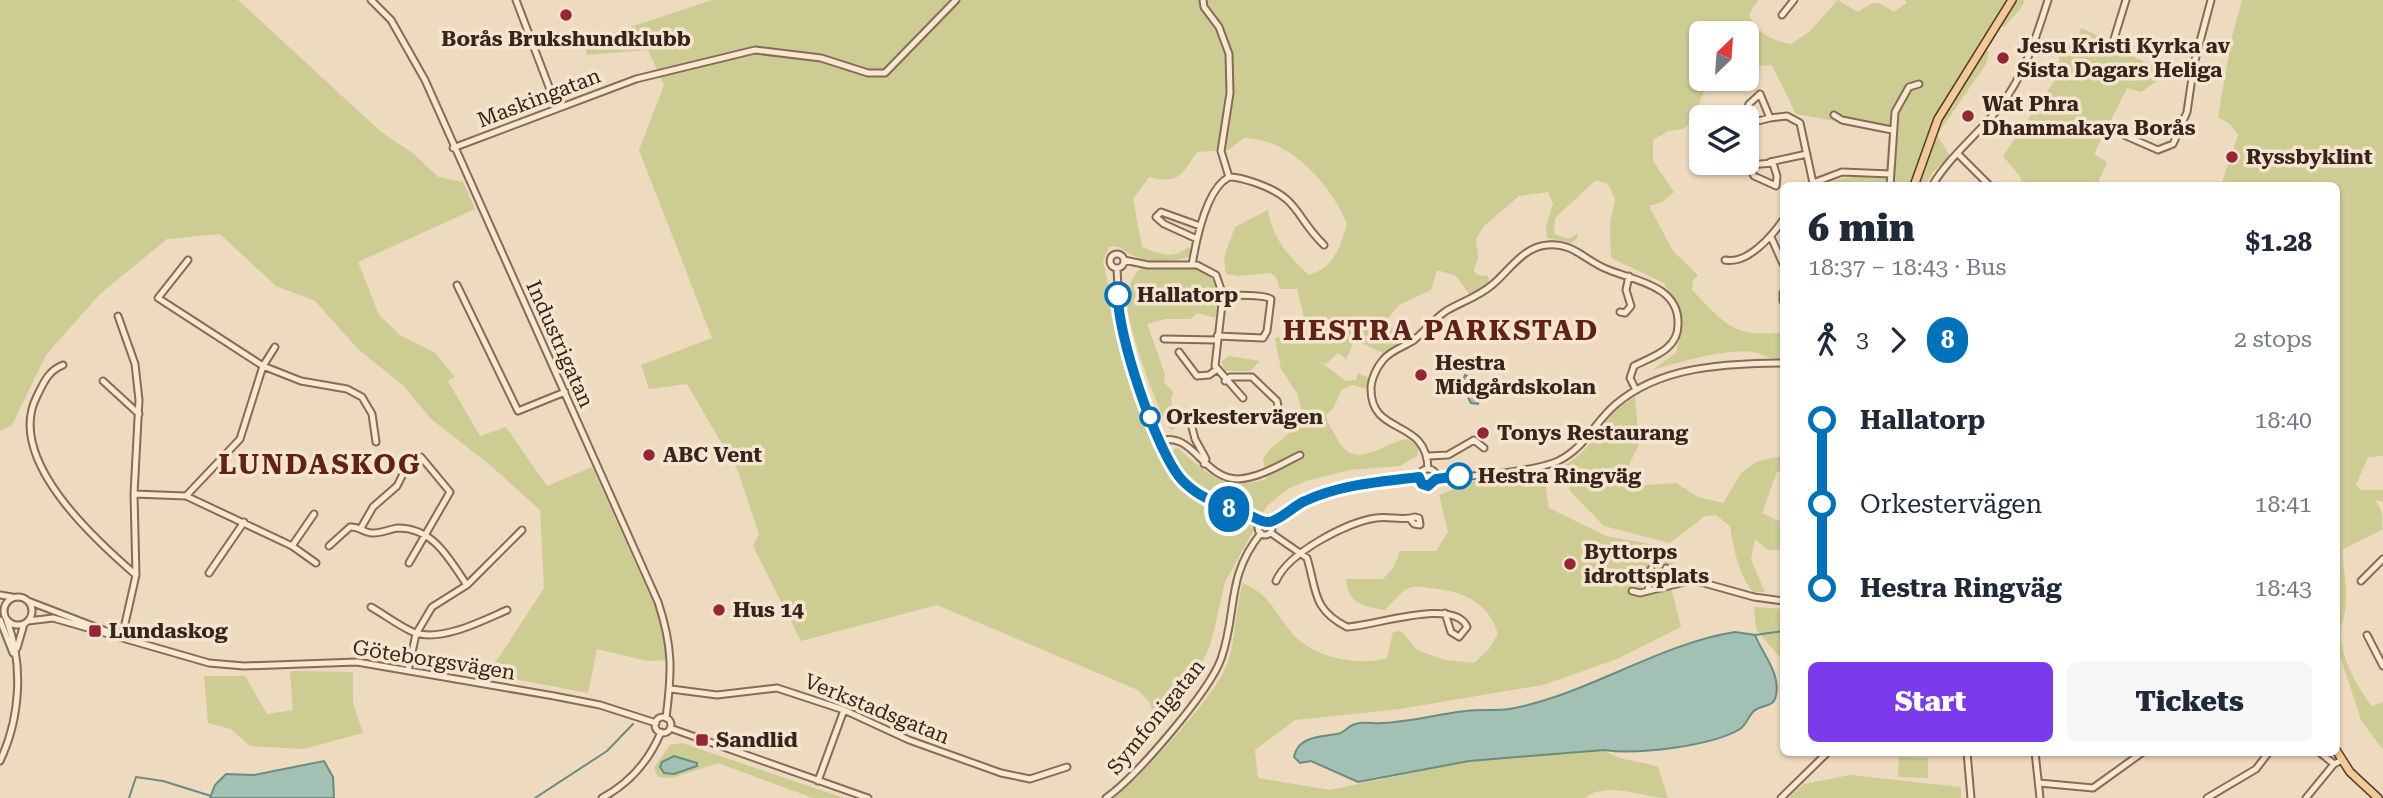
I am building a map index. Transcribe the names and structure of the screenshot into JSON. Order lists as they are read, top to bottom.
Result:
{
  "streets": {
    "street": [
      "Maskingatan",
      "Industrigatan",
      "Göteborgsvägen",
      "Verkstadsgatan",
      "Symfonigatan"
    ]
  },
  "crossings": [
    ["Maskingatan", "Industrigatan"],
    ["Industrigatan", "Verkstadsgatan"]
  ],
  "districts": ["HESTRA PARKSTAD", "LUNDASKOG"],
  "places": {
    "other": [
      "Borås Brukshundklubb",
      "Jesu Kristi Kyrka av Sista Dagars Heliga",
      "Wat Phra Dhammakaya Borås",
      "Ryssbyklint",
      "Hallatorp",
      "Hestra Midgårdskolan",
      "Orkestervägen",
      "Tonys Restaurang",
      "ABC Vent",
      "Hestra Ringväg",
      "Byttorps idrottsplats",
      "Hus 14"
    ],
    "transit": ["Lundaskog", "Sandlid"]
  },
  "lines": ["bus line 8"],
  "north": "top right",
  "page": {
    "on_map": "8",
    "heading": ["6 min", "18:37 – 18:43 · Bus", "$1.28"],
    "legs": ["3", "8", "2 stops"],
    "list": [
      {
        "name": "Hallatorp",
        "value": "18:40"
      },
      {
        "name": "Orkestervägen",
        "value": "18:41"
      },
      {
        "name": "Hestra Ringväg",
        "value": "18:43"
      }
    ],
    "buttons": ["Start", "Tickets"]
  }
}
